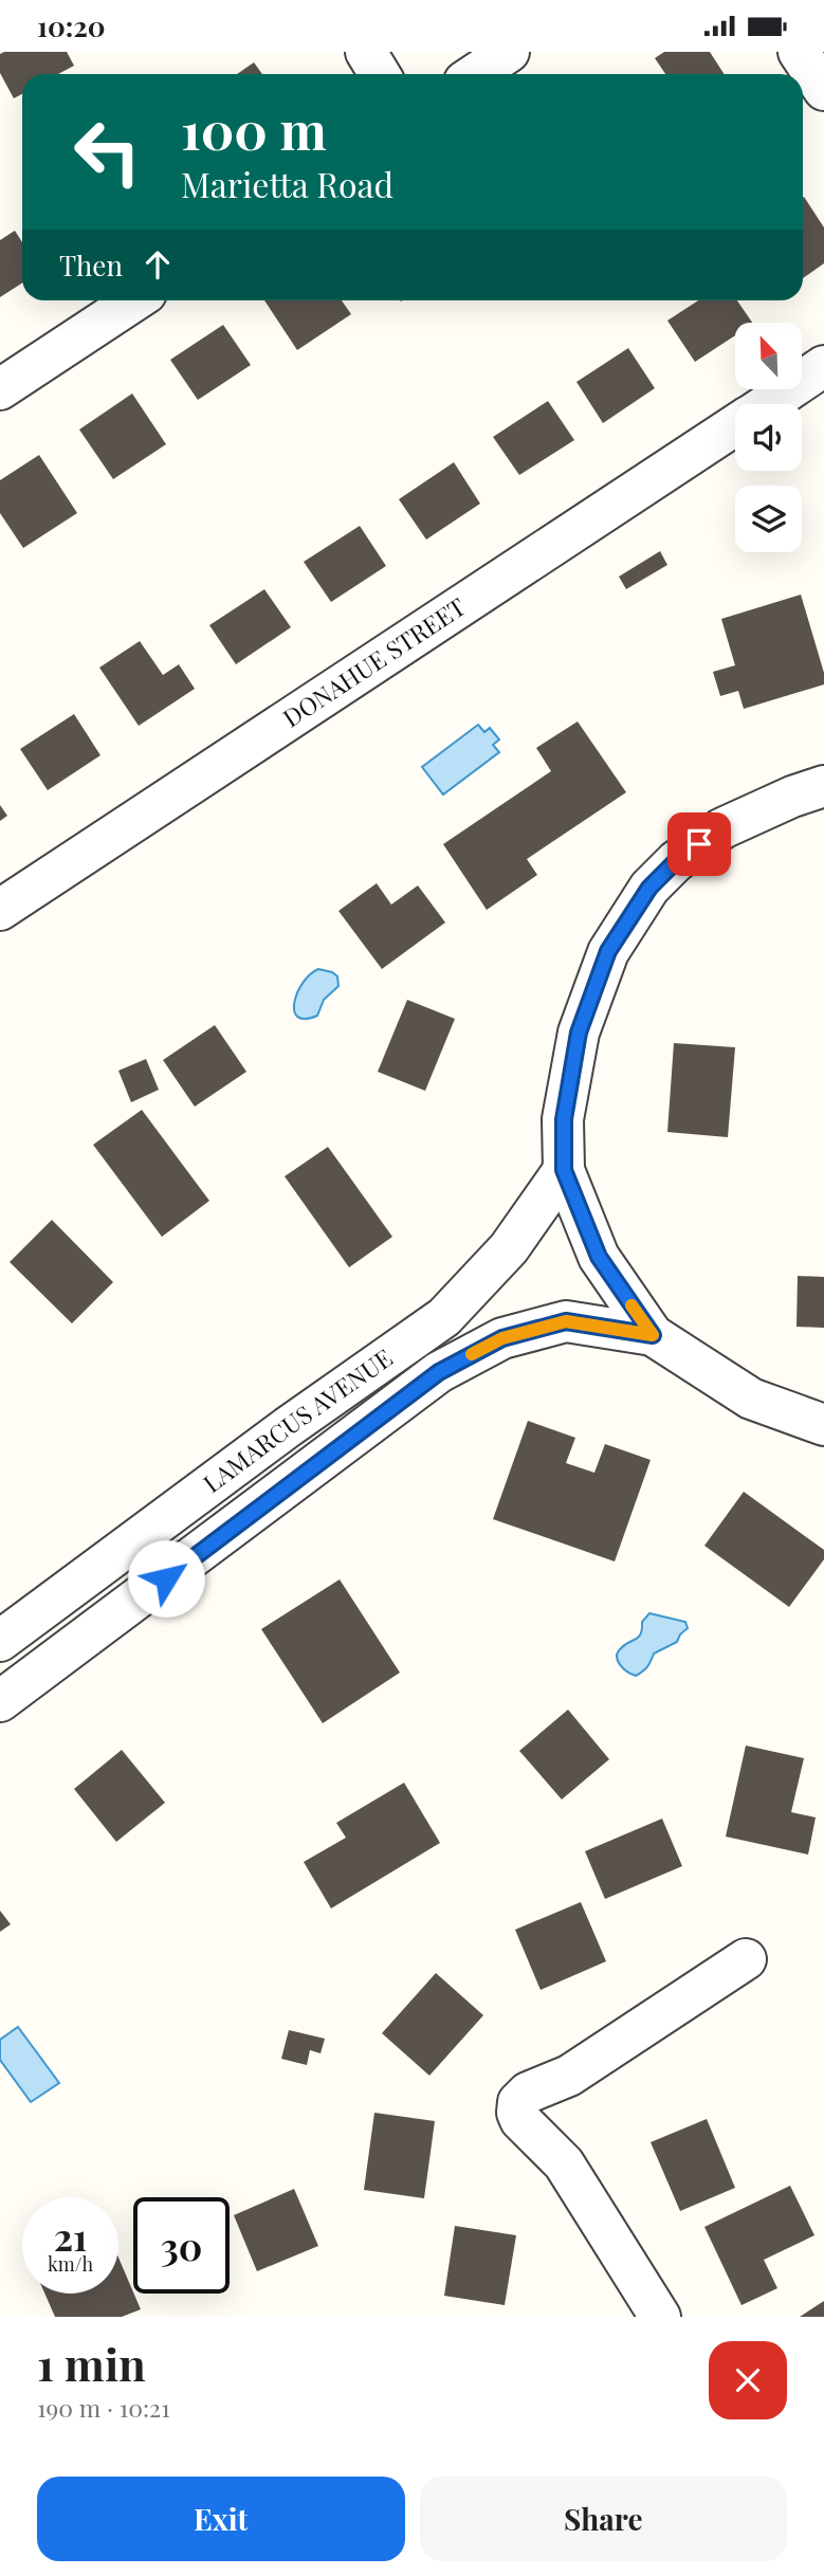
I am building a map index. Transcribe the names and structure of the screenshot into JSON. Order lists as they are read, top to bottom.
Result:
{
  "streets": {
    "street": ["DONAHUE STREET", "LAMARCUS AVENUE"]
  },
  "north": "top left",
  "page": {
    "status": "10:20",
    "turn": ["100 m", "Marietta Road"],
    "then": "Then",
    "speed": "21 km/h",
    "limit": "30",
    "heading": ["1 min", "190 m · 10:21"],
    "buttons": ["Exit", "Share"]
  }
}
